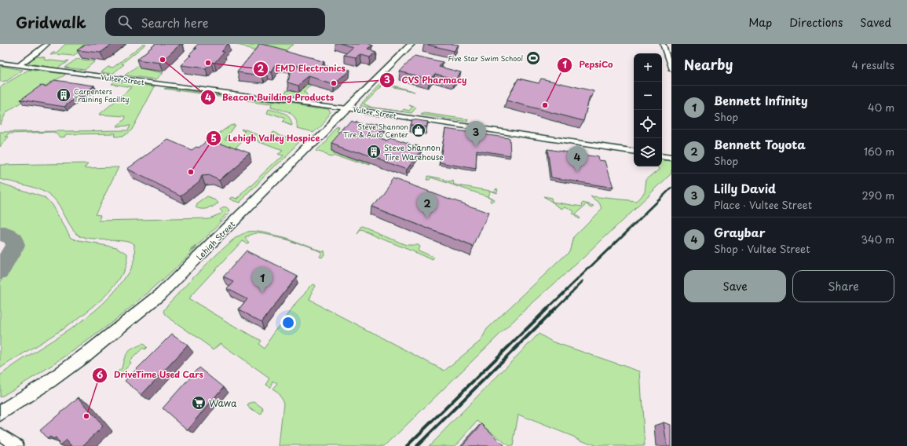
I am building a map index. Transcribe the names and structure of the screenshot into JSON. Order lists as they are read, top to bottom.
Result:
{
  "streets": {
    "main road": ["Lehigh Street"],
    "street": ["Vultee Street"]
  },
  "crossings": [
    ["Vultee Street", "Lehigh Street"]
  ],
  "places": {
    "sports": ["Five Star Swim School"],
    "other": [
      "Beacon Building Products",
      "EMD Electronics",
      "CVS Pharmacy",
      "PepsiCo",
      "Lehigh Valley Hospice",
      "DriveTime Used Cars"
    ],
    "building": ["Carpenters Training Facility", "Steve Shannon Tire Warehouse"],
    "shop": ["Steve Shannon Tire & Auto Center"],
    "supermarket": ["Wawa"]
  },
  "page": {
    "header": "Gridwalk",
    "search": "Search here",
    "nav": ["Map", "Directions", "Saved"],
    "heading": ["Nearby", "4 results"],
    "map_buttons": ["+", "−"],
    "list": [
      {
        "mark": "1",
        "name": "Bennett Infinity",
        "note": "Shop",
        "value": "40 m"
      },
      {
        "mark": "2",
        "name": "Bennett Toyota",
        "note": "Shop",
        "value": "160 m"
      },
      {
        "mark": "3",
        "name": "Lilly David",
        "note": "Place · Vultee Street",
        "value": "290 m"
      },
      {
        "mark": "4",
        "name": "Graybar",
        "note": "Shop · Vultee Street",
        "value": "340 m"
      }
    ],
    "pins": [
      "3",
      "4",
      "2",
      "1"
    ],
    "buttons": ["Save", "Share"]
  }
}
